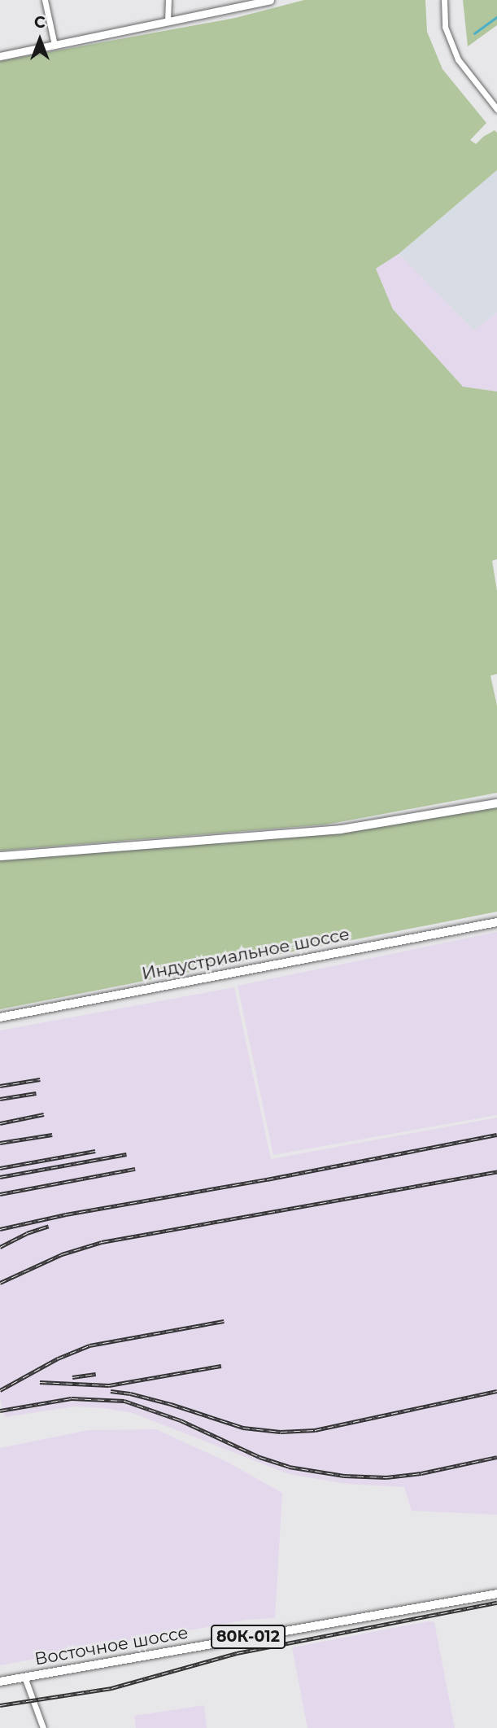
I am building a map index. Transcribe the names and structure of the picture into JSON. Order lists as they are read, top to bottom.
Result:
{
  "streets": {
    "main road": ["Индустриальное шоссе", "80К-012", "Восточное шоссе"]
  },
  "north": "top"
}
